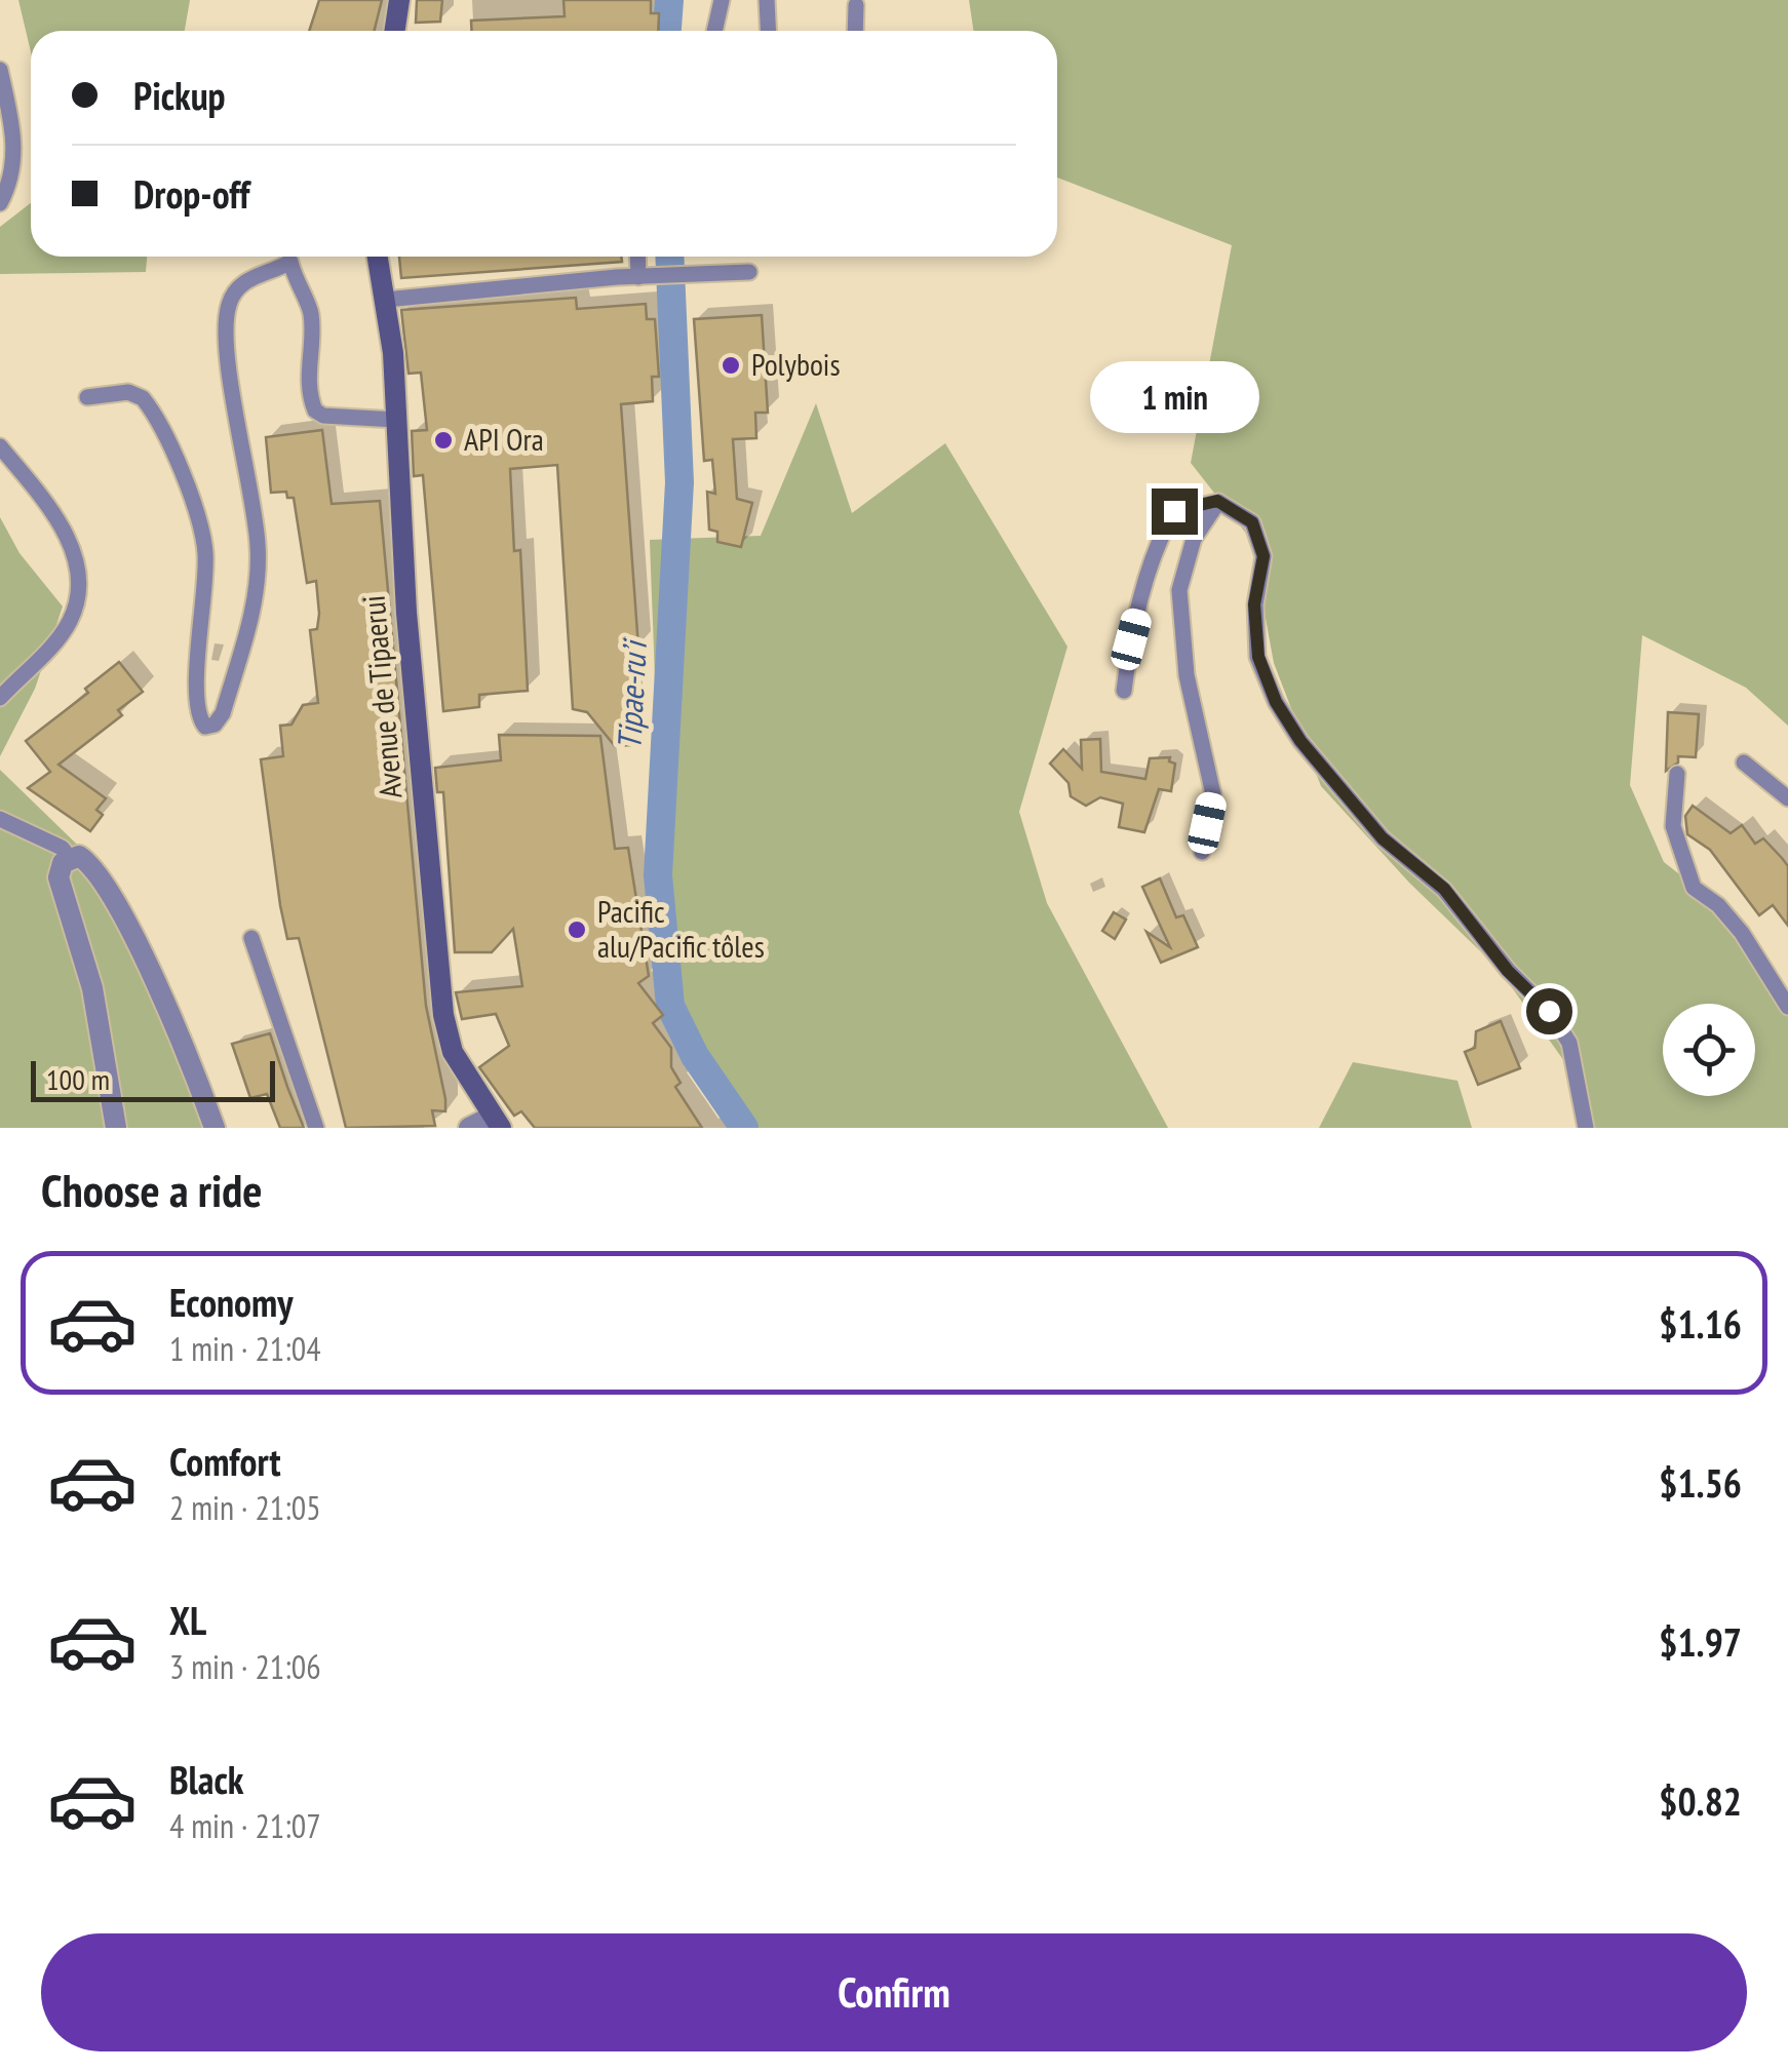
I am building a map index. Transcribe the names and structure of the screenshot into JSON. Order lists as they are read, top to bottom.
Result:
{
  "streets": {
    "main road": ["Avenue de Tipaerui"]
  },
  "water": ["Tipae-ru’i"],
  "places": ["Polybois", "API Ora", "Pacific alu/Pacific tôles"],
  "scale_bar": "100 m",
  "page": {
    "banner": ["Pickup", "Drop-off"],
    "bubble": "1 min",
    "scale": "100 m",
    "heading": "Choose a ride",
    "list": [
      {
        "name": "Economy",
        "note": "1 min · 21:04",
        "value": "$1.16"
      },
      {
        "name": "Comfort",
        "note": "2 min · 21:05",
        "value": "$1.56"
      },
      {
        "name": "XL",
        "note": "3 min · 21:06",
        "value": "$1.97"
      },
      {
        "name": "Black",
        "note": "4 min · 21:07",
        "value": "$0.82"
      }
    ],
    "buttons": "Confirm"
  }
}
